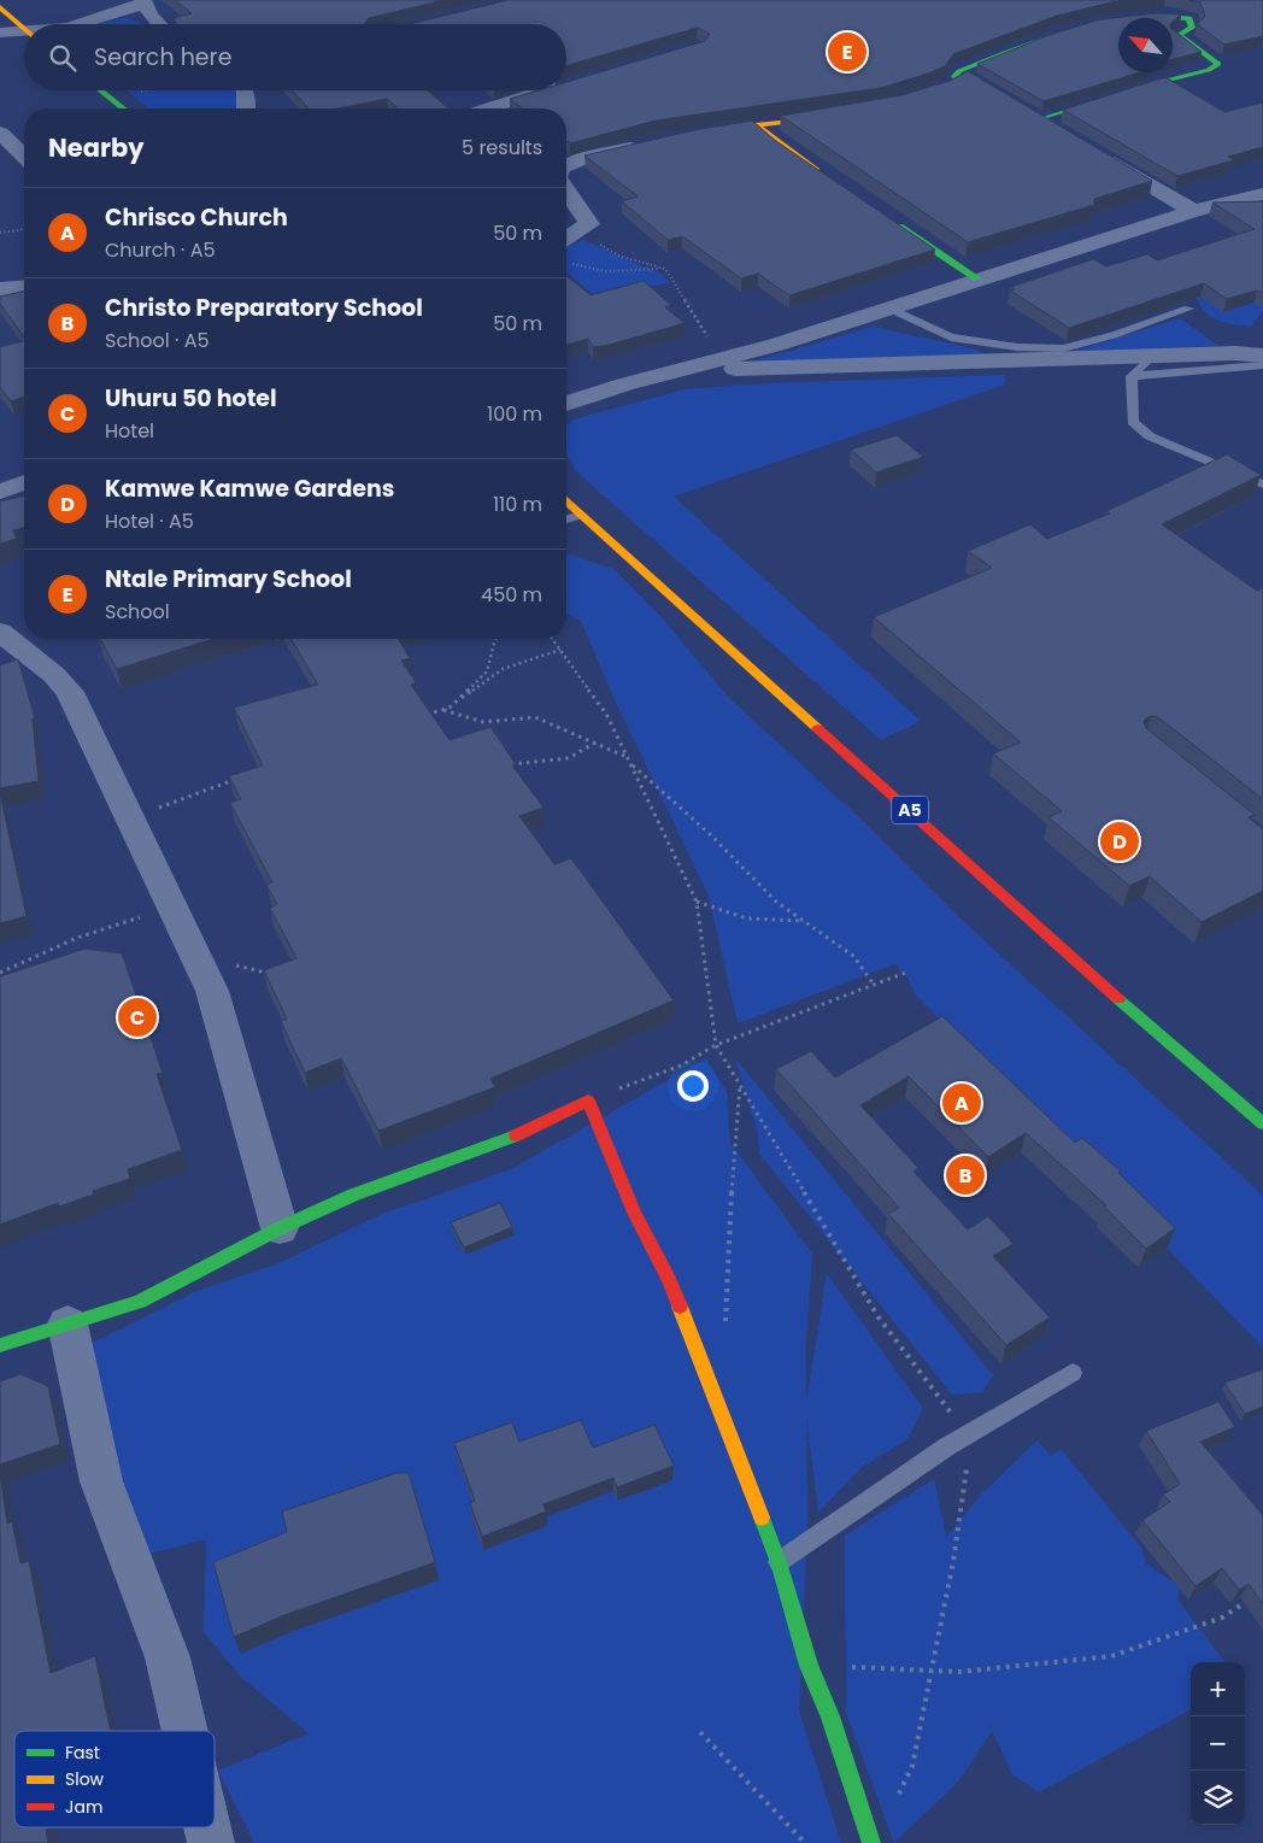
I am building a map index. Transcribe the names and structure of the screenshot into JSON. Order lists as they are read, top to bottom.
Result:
{
  "streets": {
    "main road": ["A5"]
  },
  "legend": ["Fast", "Slow", "Jam"],
  "north": "top left",
  "page": {
    "search": "Search here",
    "pins": [
      "E",
      "D",
      "C",
      "A",
      "B"
    ],
    "heading": ["Nearby", "5 results"],
    "list": [
      {
        "mark": "A",
        "name": "Chrisco Church",
        "note": "Church · A5",
        "value": "50 m"
      },
      {
        "mark": "B",
        "name": "Christo Preparatory School",
        "note": "School · A5",
        "value": "50 m"
      },
      {
        "mark": "C",
        "name": "Uhuru 50 hotel",
        "note": "Hotel",
        "value": "100 m"
      },
      {
        "mark": "D",
        "name": "Kamwe Kamwe Gardens",
        "note": "Hotel · A5",
        "value": "110 m"
      },
      {
        "mark": "E",
        "name": "Ntale Primary School",
        "note": "School",
        "value": "450 m"
      }
    ],
    "map_buttons": ["+", "−"]
  }
}
